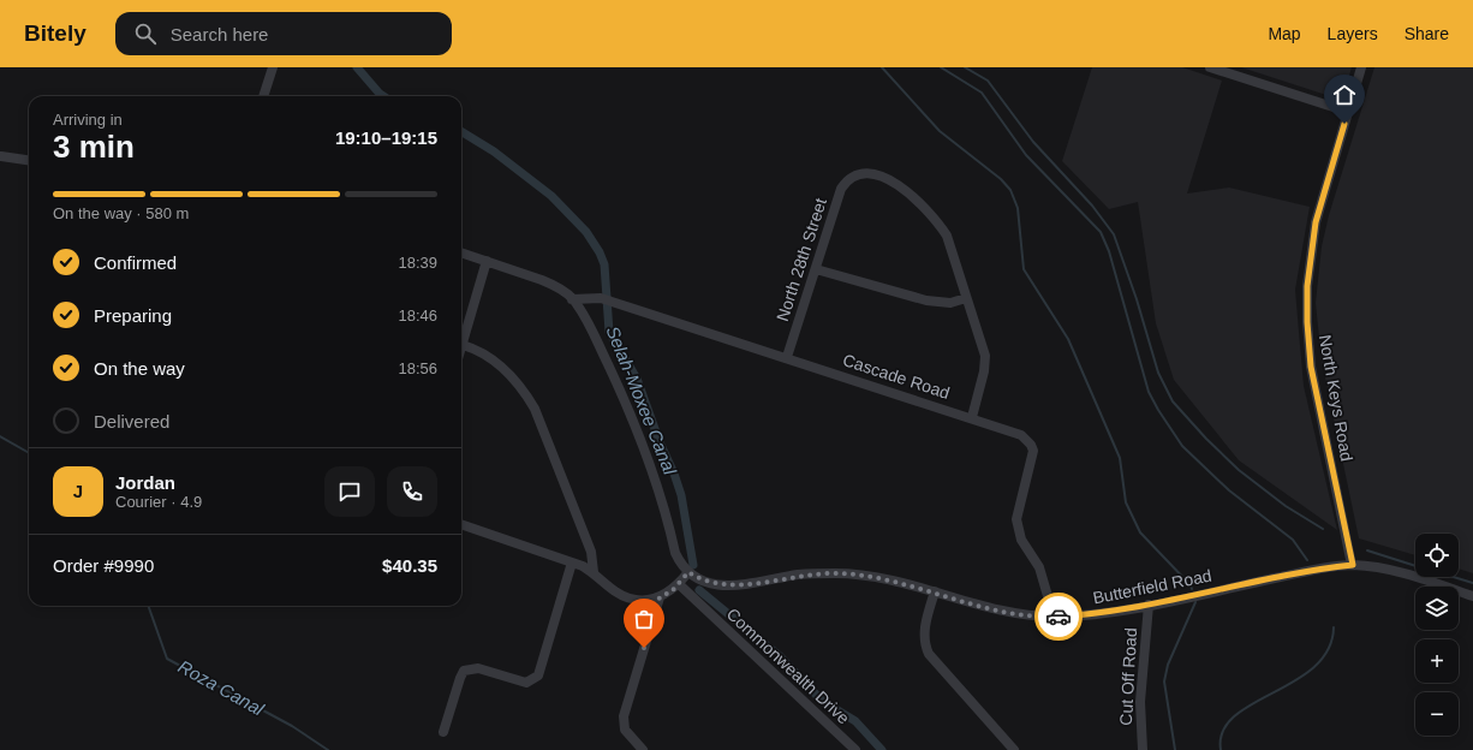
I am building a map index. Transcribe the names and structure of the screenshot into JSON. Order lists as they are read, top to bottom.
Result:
{
  "streets": {
    "street": [
      "North 28th Street",
      "Cascade Road",
      "North Keys Road",
      "Butterfield Road",
      "Commonwealth Drive",
      "Cut Off Road"
    ]
  },
  "crossings": [
    ["North 28th Street", "Cascade Road"],
    ["Cascade Road", "Butterfield Road"],
    ["North Keys Road", "Butterfield Road"],
    ["Butterfield Road", "Cut Off Road"]
  ],
  "water": ["Selah-Moxee Canal", "Roza Canal"],
  "page": {
    "header": "Bitely",
    "search": "Search here",
    "nav": ["Map", "Layers", "Share"],
    "heading": ["3 min", "Arriving in", "19:10–19:15"],
    "panel": [
      "Jordan",
      "Courier · 4.9",
      "Order #9990",
      "$40.35"
    ],
    "bar": "On the way · 580 m",
    "list": [
      ["Confirmed", "18:39"],
      ["Preparing", "18:46"],
      ["On the way", "18:56"],
      "Delivered"
    ],
    "round": "J",
    "map_buttons": ["+", "−"]
  }
}
